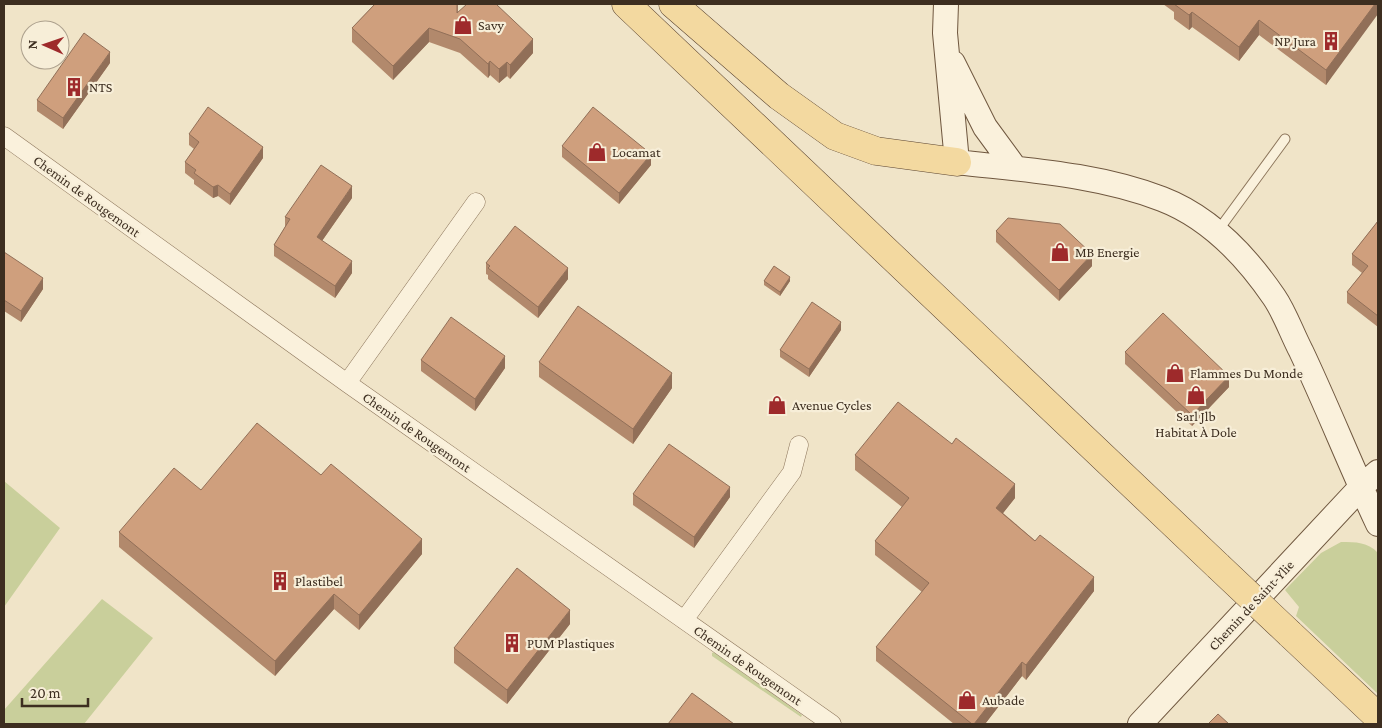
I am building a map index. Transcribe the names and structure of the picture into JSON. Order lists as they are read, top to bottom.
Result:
{
  "streets": {
    "street": ["Chemin de Rougemont", "Chemin de Saint-Ylie"]
  },
  "places": {
    "shop": [
      "Savy",
      "Locamat",
      "MB Energie",
      "Flammes Du Monde",
      "Sarl Jlb Habitat À Dole",
      "Avenue Cycles",
      "Aubade"
    ],
    "building": [
      "NP Jura",
      "NTS",
      "Plastibel",
      "PUM Plastiques"
    ]
  },
  "scale_bar": "20 m",
  "north": "left"
}
